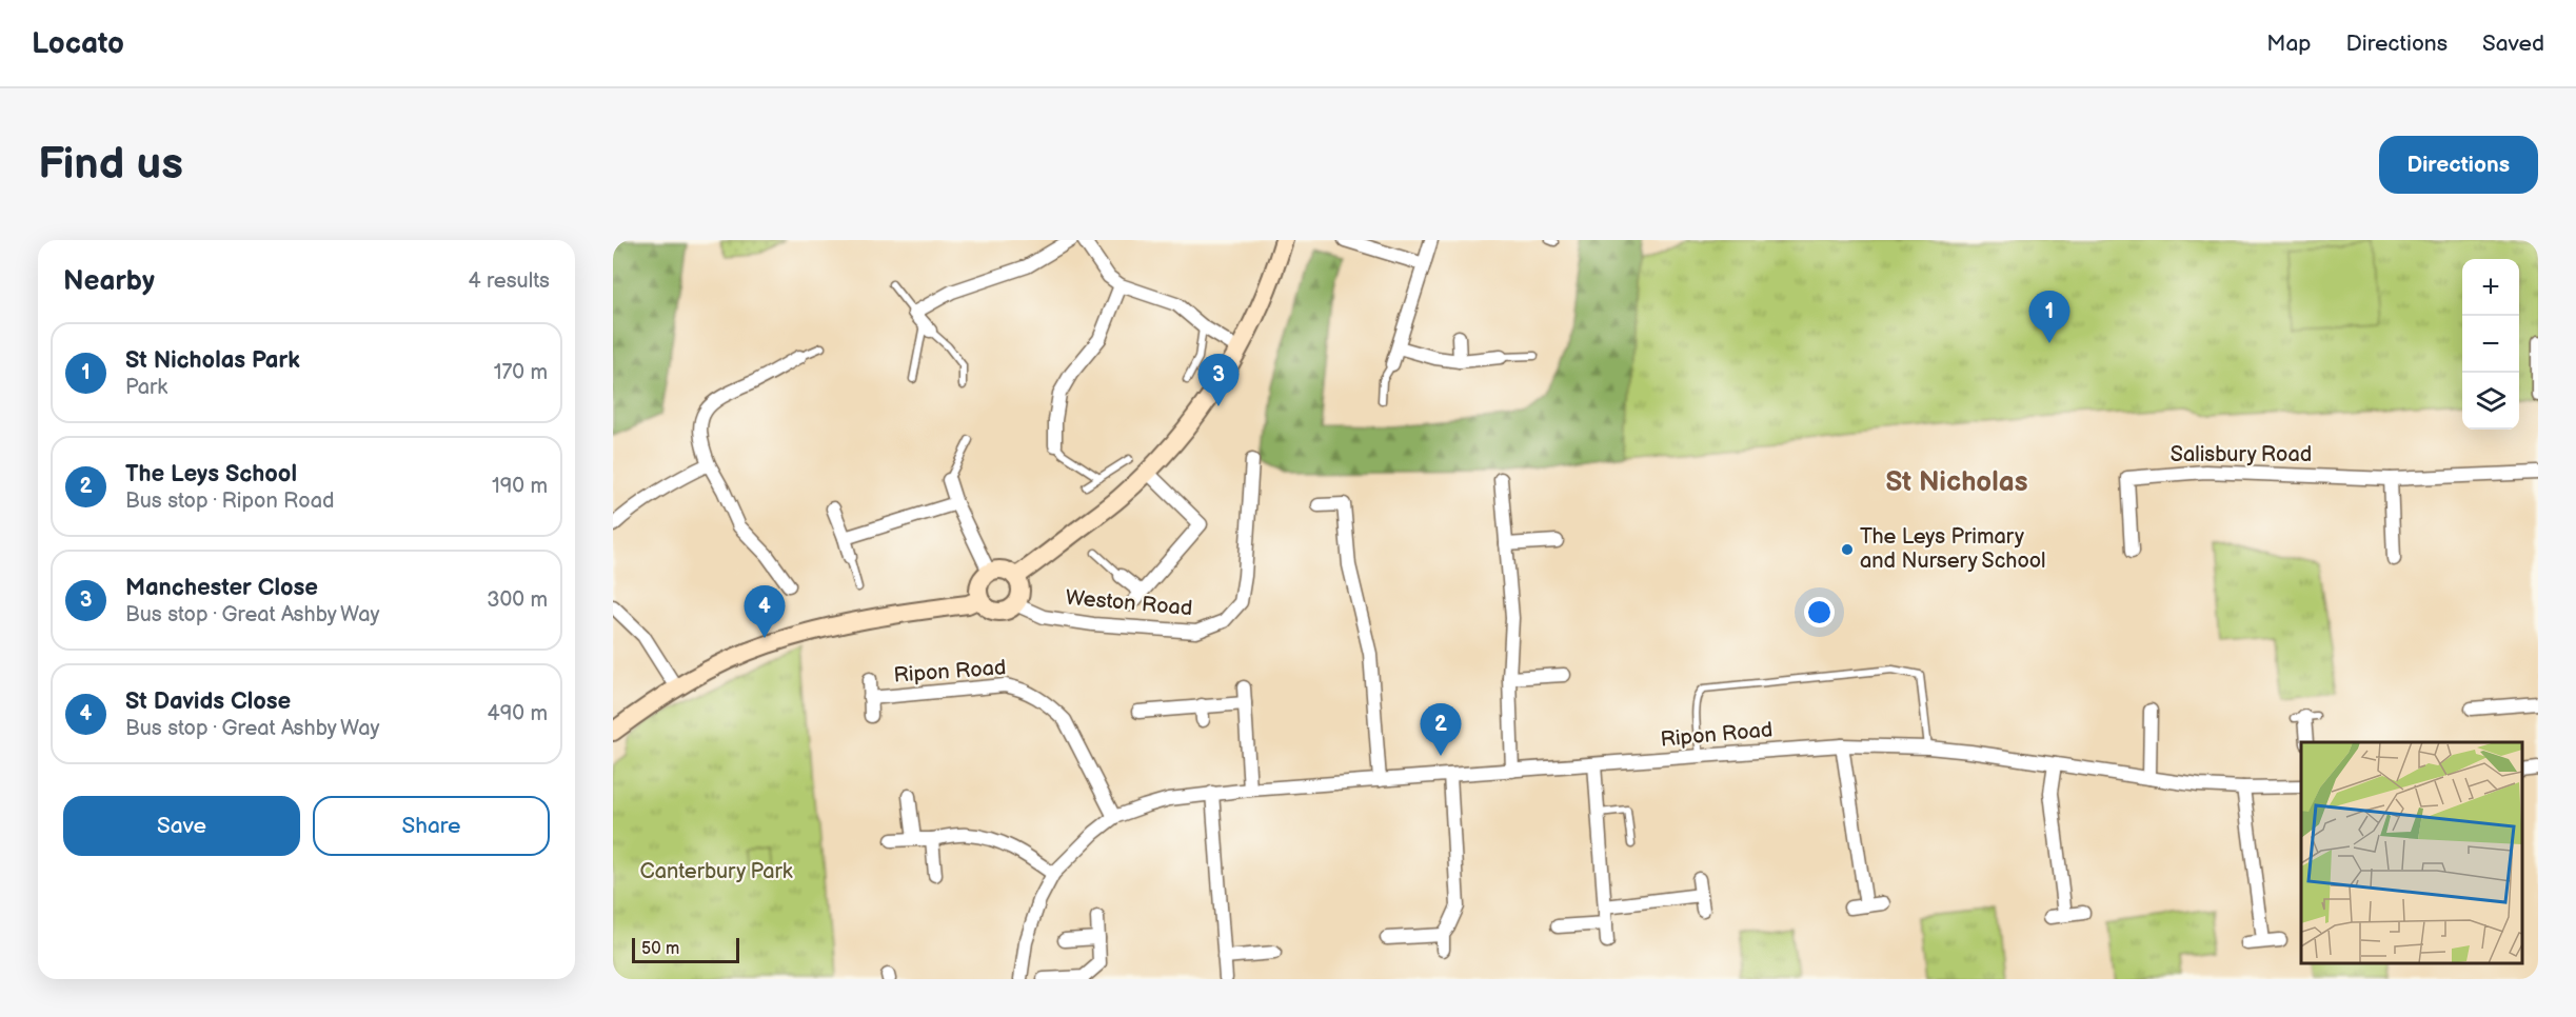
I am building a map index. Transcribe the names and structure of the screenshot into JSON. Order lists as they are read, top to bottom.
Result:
{
  "streets": {
    "street": ["Salisbury Road", "Weston Road", "Ripon Road"]
  },
  "districts": ["St Nicholas"],
  "parks": ["Canterbury Park"],
  "places": ["The Leys Primary and Nursery School"],
  "scale_bar": "50 m",
  "page": {
    "header": "Locato",
    "nav": ["Map", "Directions", "Saved"],
    "buttons": [
      "Directions",
      ["Save", "Share"]
    ],
    "title": "Find us",
    "heading": ["Nearby", "4 results"],
    "map_buttons": ["+", "−"],
    "pins": [
      "1",
      "3",
      "4",
      "2"
    ],
    "list": [
      {
        "mark": "1",
        "name": "St Nicholas Park",
        "note": "Park",
        "value": "170 m"
      },
      {
        "mark": "2",
        "name": "The Leys School",
        "note": "Bus stop · Ripon Road",
        "value": "190 m"
      },
      {
        "mark": "3",
        "name": "Manchester Close",
        "note": "Bus stop · Great Ashby Way",
        "value": "300 m"
      },
      {
        "mark": "4",
        "name": "St Davids Close",
        "note": "Bus stop · Great Ashby Way",
        "value": "490 m"
      }
    ],
    "scale": "50 m"
  }
}
